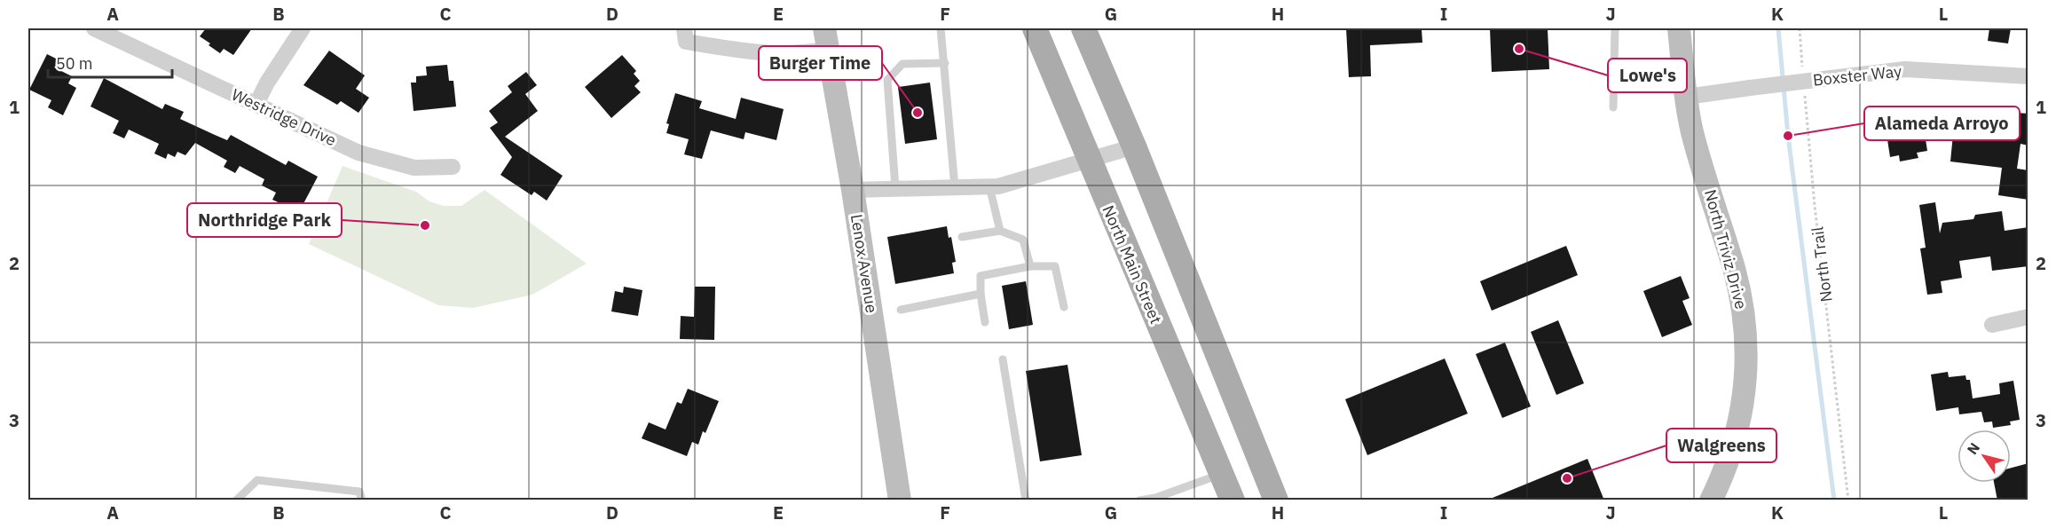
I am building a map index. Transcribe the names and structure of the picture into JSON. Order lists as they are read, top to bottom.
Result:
{
  "streets": {
    "main road": ["North Main Street"],
    "street": [
      "Boxster Way",
      "Westridge Drive",
      "North Triviz Drive",
      "Lenox Avenue"
    ],
    "path": ["North Trail"]
  },
  "crossings": [
    ["Boxster Way", "North Triviz Drive"]
  ],
  "places": [
    "Lowe's",
    "Burger Time",
    "Alameda Arroyo",
    "Northridge Park",
    "Walgreens"
  ],
  "scale_bar": "50 m",
  "north": "top left",
  "grid": {
    "columns": [
      "A",
      "B",
      "C",
      "D",
      "E",
      "F",
      "G",
      "H",
      "I",
      "J",
      "K",
      "L"
    ],
    "rows": ["1", "2", "3"]
  }
}
